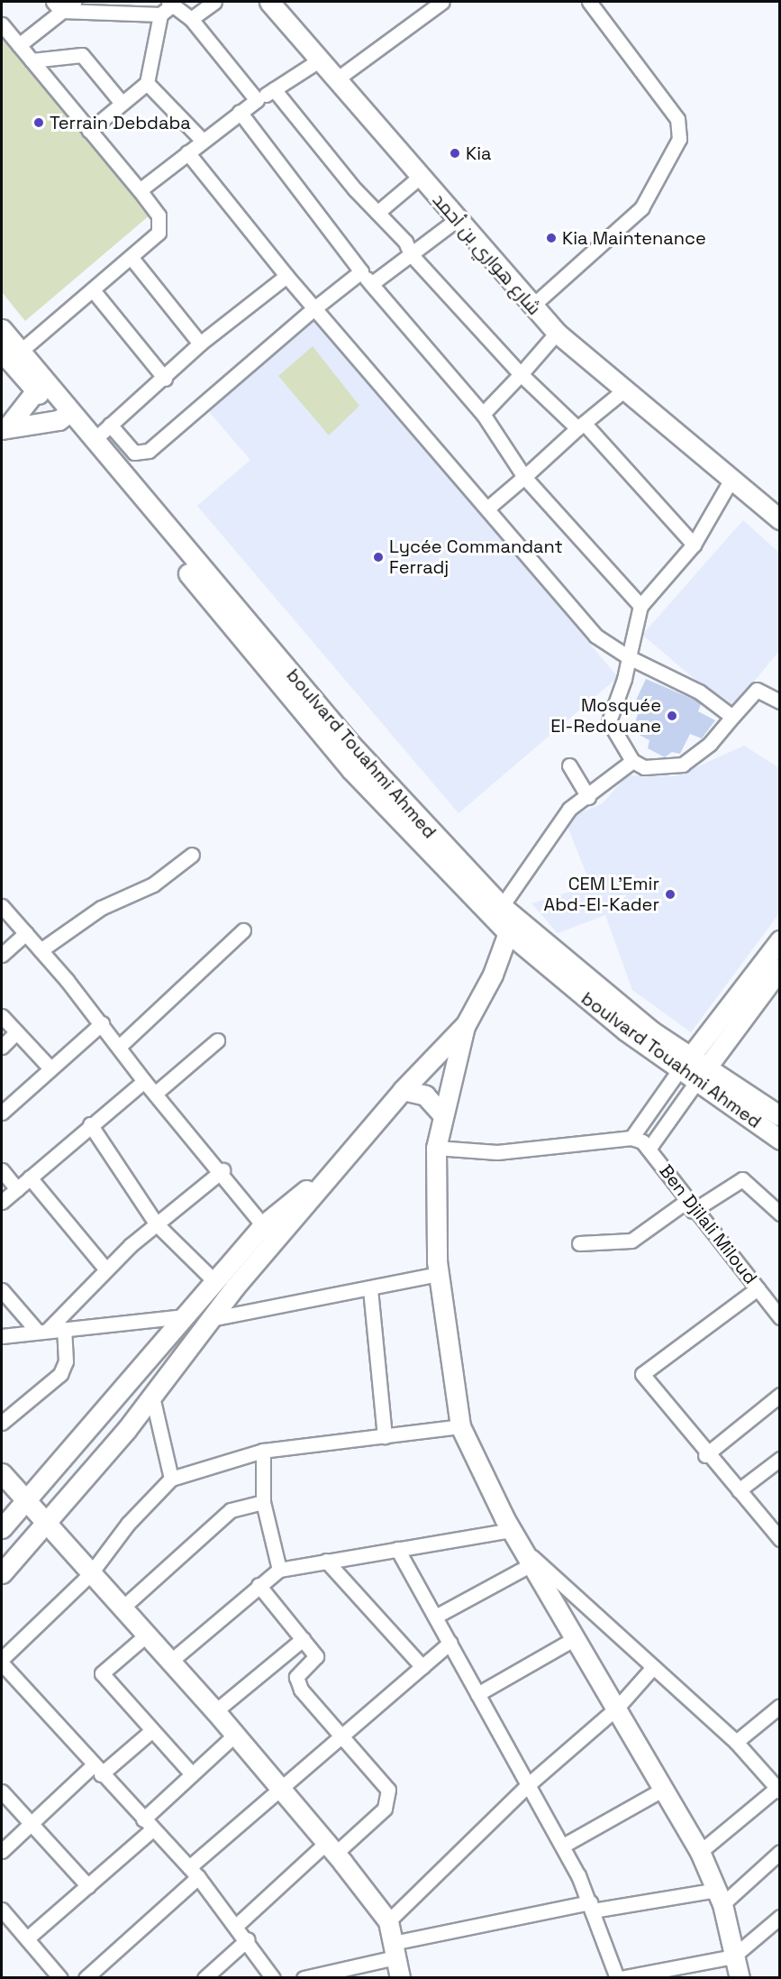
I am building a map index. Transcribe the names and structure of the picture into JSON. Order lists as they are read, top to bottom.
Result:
{
  "streets": {
    "street": ["شارع هواري بن أحمد", "boulvard Touahmi Ahmed", "Ben Djilali Miloud"]
  },
  "places": [
    "Terrain Debdaba",
    "Kia",
    "Kia Maintenance",
    "Lycée Commandant Ferradj",
    "Mosquée El-Redouane",
    "CEM L'Emir Abd-El-Kader"
  ]
}
